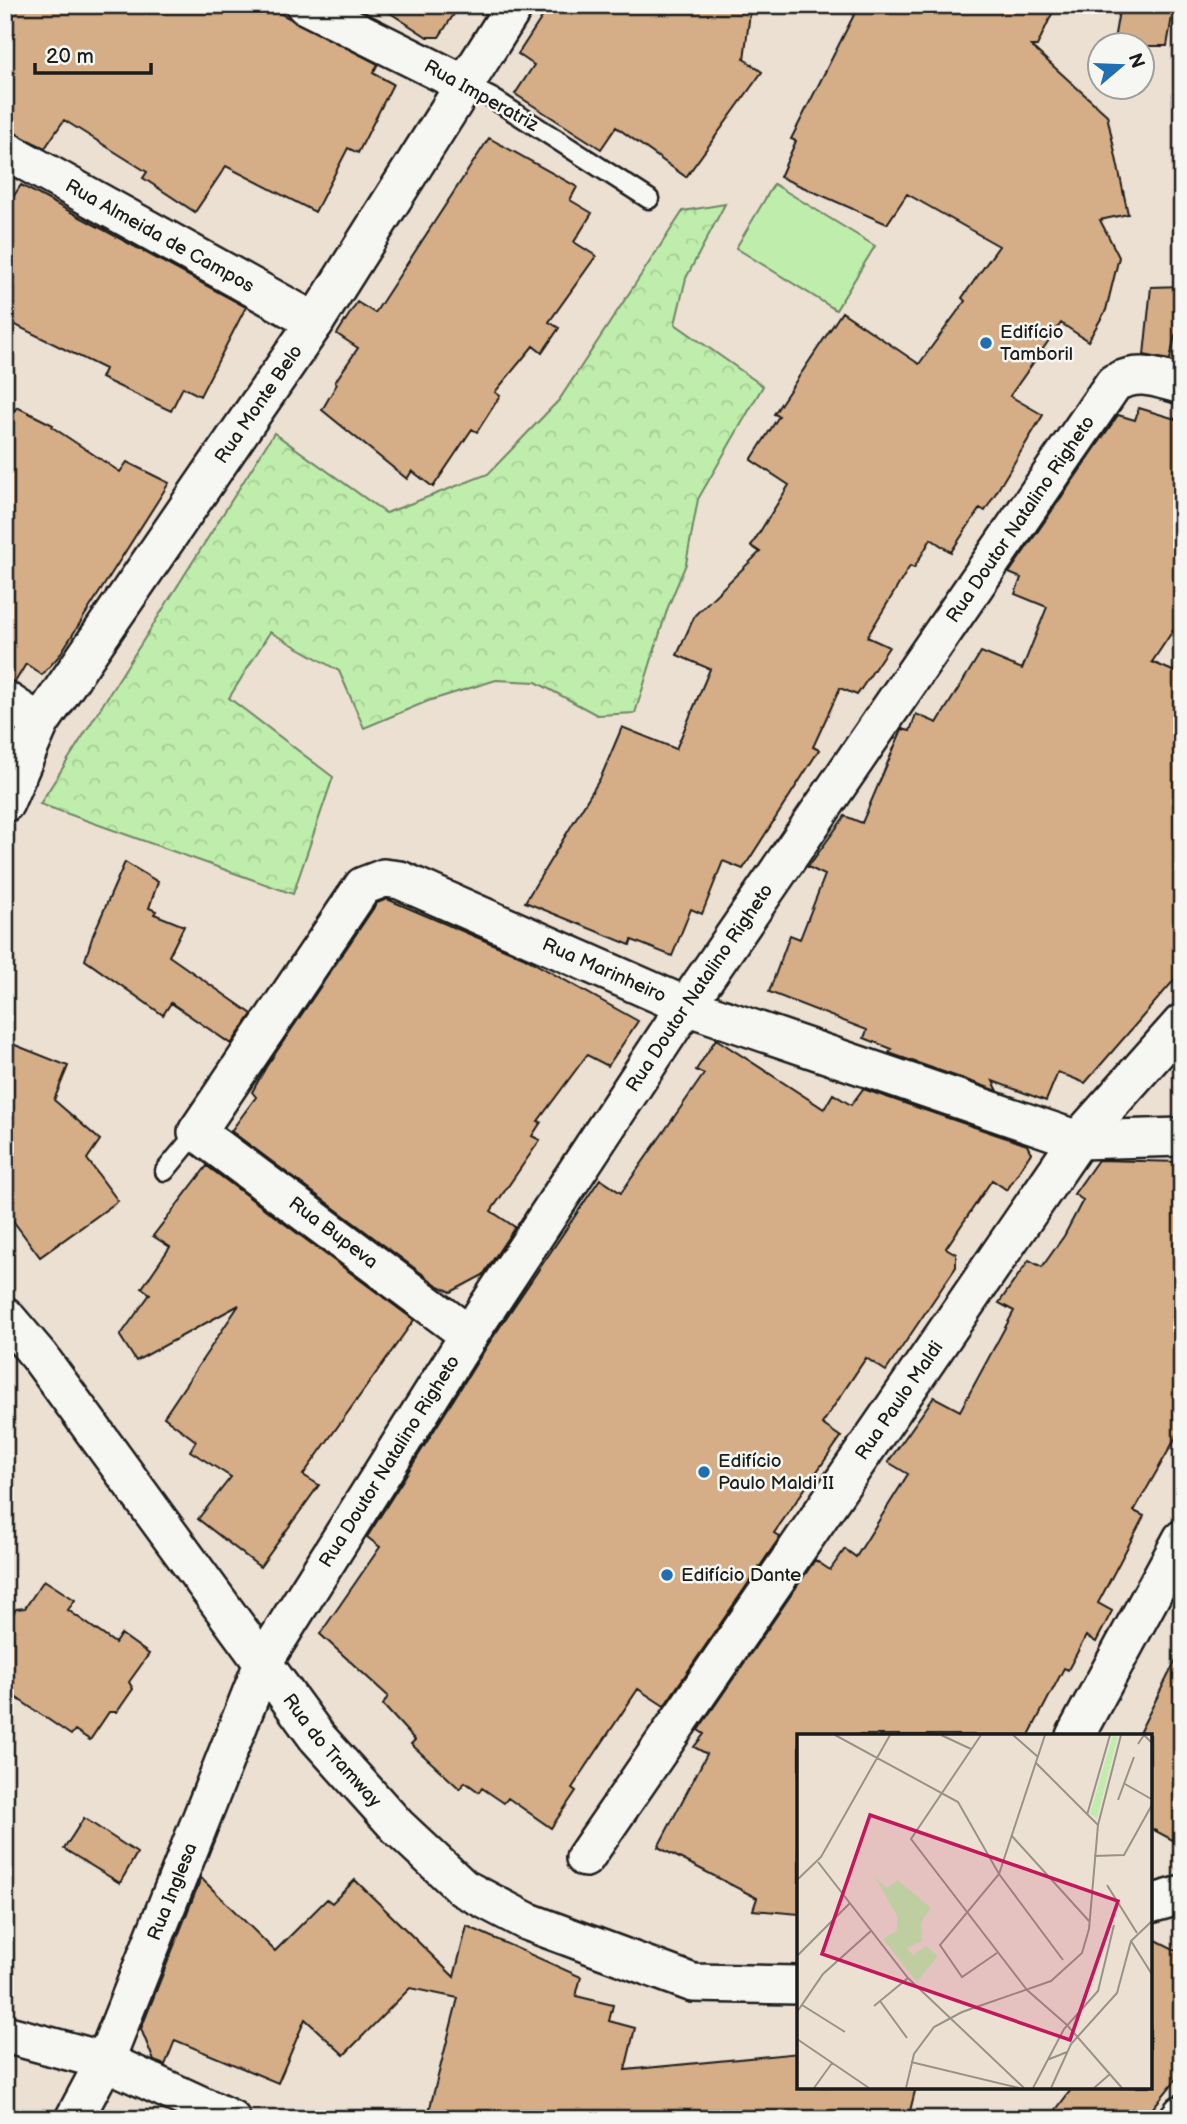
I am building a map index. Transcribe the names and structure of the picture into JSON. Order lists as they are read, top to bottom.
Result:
{
  "streets": {
    "street": [
      "Rua Imperatriz",
      "Rua Almeida de Campos",
      "Rua Monte Belo",
      "Rua Doutor Natalino Righeto",
      "Rua Marinheiro",
      "Rua Bupeva",
      "Rua Paulo Maldi",
      "Rua do Tramway",
      "Rua Inglesa"
    ]
  },
  "crossings": [
    ["Rua Imperatriz", "Rua Monte Belo"],
    ["Rua Almeida de Campos", "Rua Monte Belo"],
    ["Rua Doutor Natalino Righeto", "Rua Marinheiro"],
    ["Rua Doutor Natalino Righeto", "Rua Bupeva"],
    ["Rua Doutor Natalino Righeto", "Rua do Tramway"],
    ["Rua Doutor Natalino Righeto", "Rua Inglesa"],
    ["Rua Marinheiro", "Rua Bupeva"],
    ["Rua Marinheiro", "Rua Paulo Maldi"],
    ["Rua do Tramway", "Rua Inglesa"]
  ],
  "places": ["Edifício Tamboril", "Edifício Paulo Maldi II", "Edifício Dante"],
  "scale_bar": "20 m",
  "north": "right"
}
